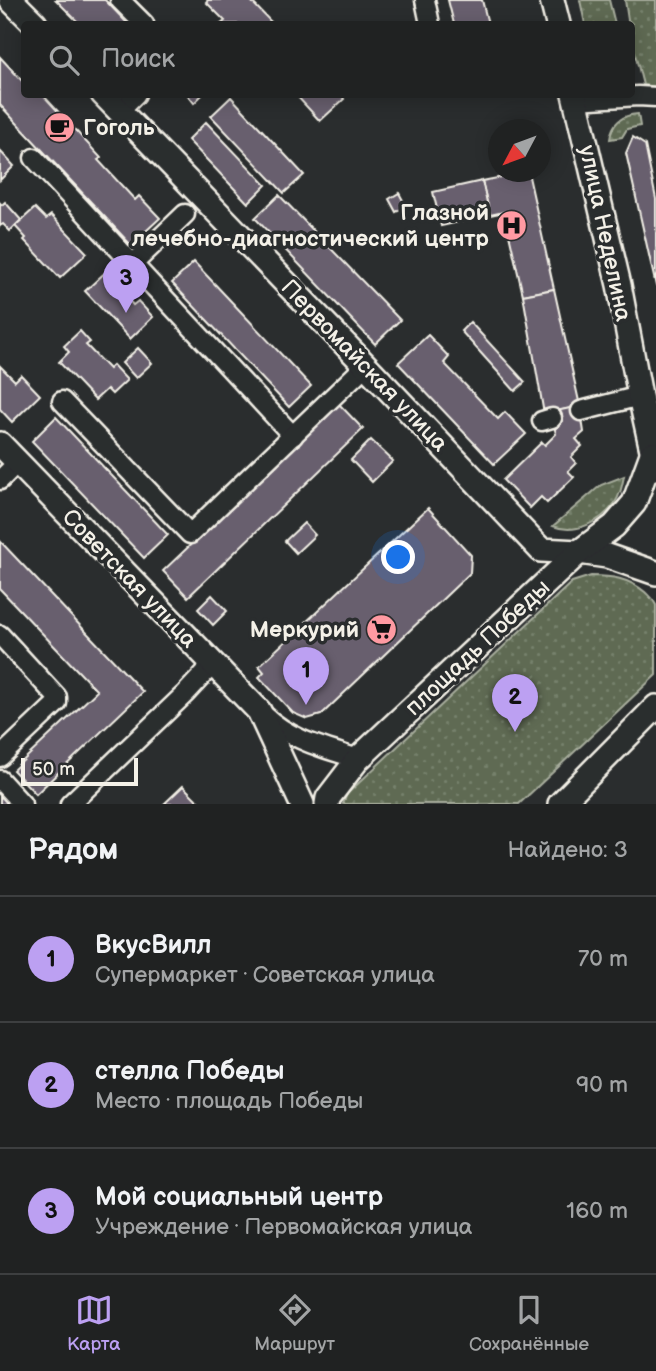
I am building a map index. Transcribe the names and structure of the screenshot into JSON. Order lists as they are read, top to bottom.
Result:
{
  "streets": {
    "main road": [
      "улица Неделина",
      "Первомайская улица",
      "Советская улица",
      "площадь Победы"
    ]
  },
  "crossings": [
    ["улица Неделина", "площадь Победы"],
    ["Первомайская улица", "площадь Победы"],
    ["Советская улица", "площадь Победы"]
  ],
  "places": {
    "cafe": ["Гоголь"],
    "hospital": ["Глазной лечебно-диагностический центр"],
    "supermarket": ["Меркурий"]
  },
  "scale_bar": "50 m",
  "north": "bottom left",
  "page": {
    "search": "Поиск",
    "pins": ["3", "1", "2"],
    "scale": "50 m",
    "heading": ["Рядом", "Найдено: 3"],
    "list": [
      {
        "mark": "1",
        "name": "ВкусВилл",
        "note": "Супермаркет · Советская улица",
        "value": "70 m"
      },
      {
        "mark": "2",
        "name": "стелла Победы",
        "note": "Место · площадь Победы",
        "value": "90 m"
      },
      {
        "mark": "3",
        "name": "Мой социальный центр",
        "note": "Учреждение · Первомайская улица",
        "value": "160 m"
      }
    ],
    "nav": ["Карта", "Маршрут", "Сохранённые"]
  }
}
